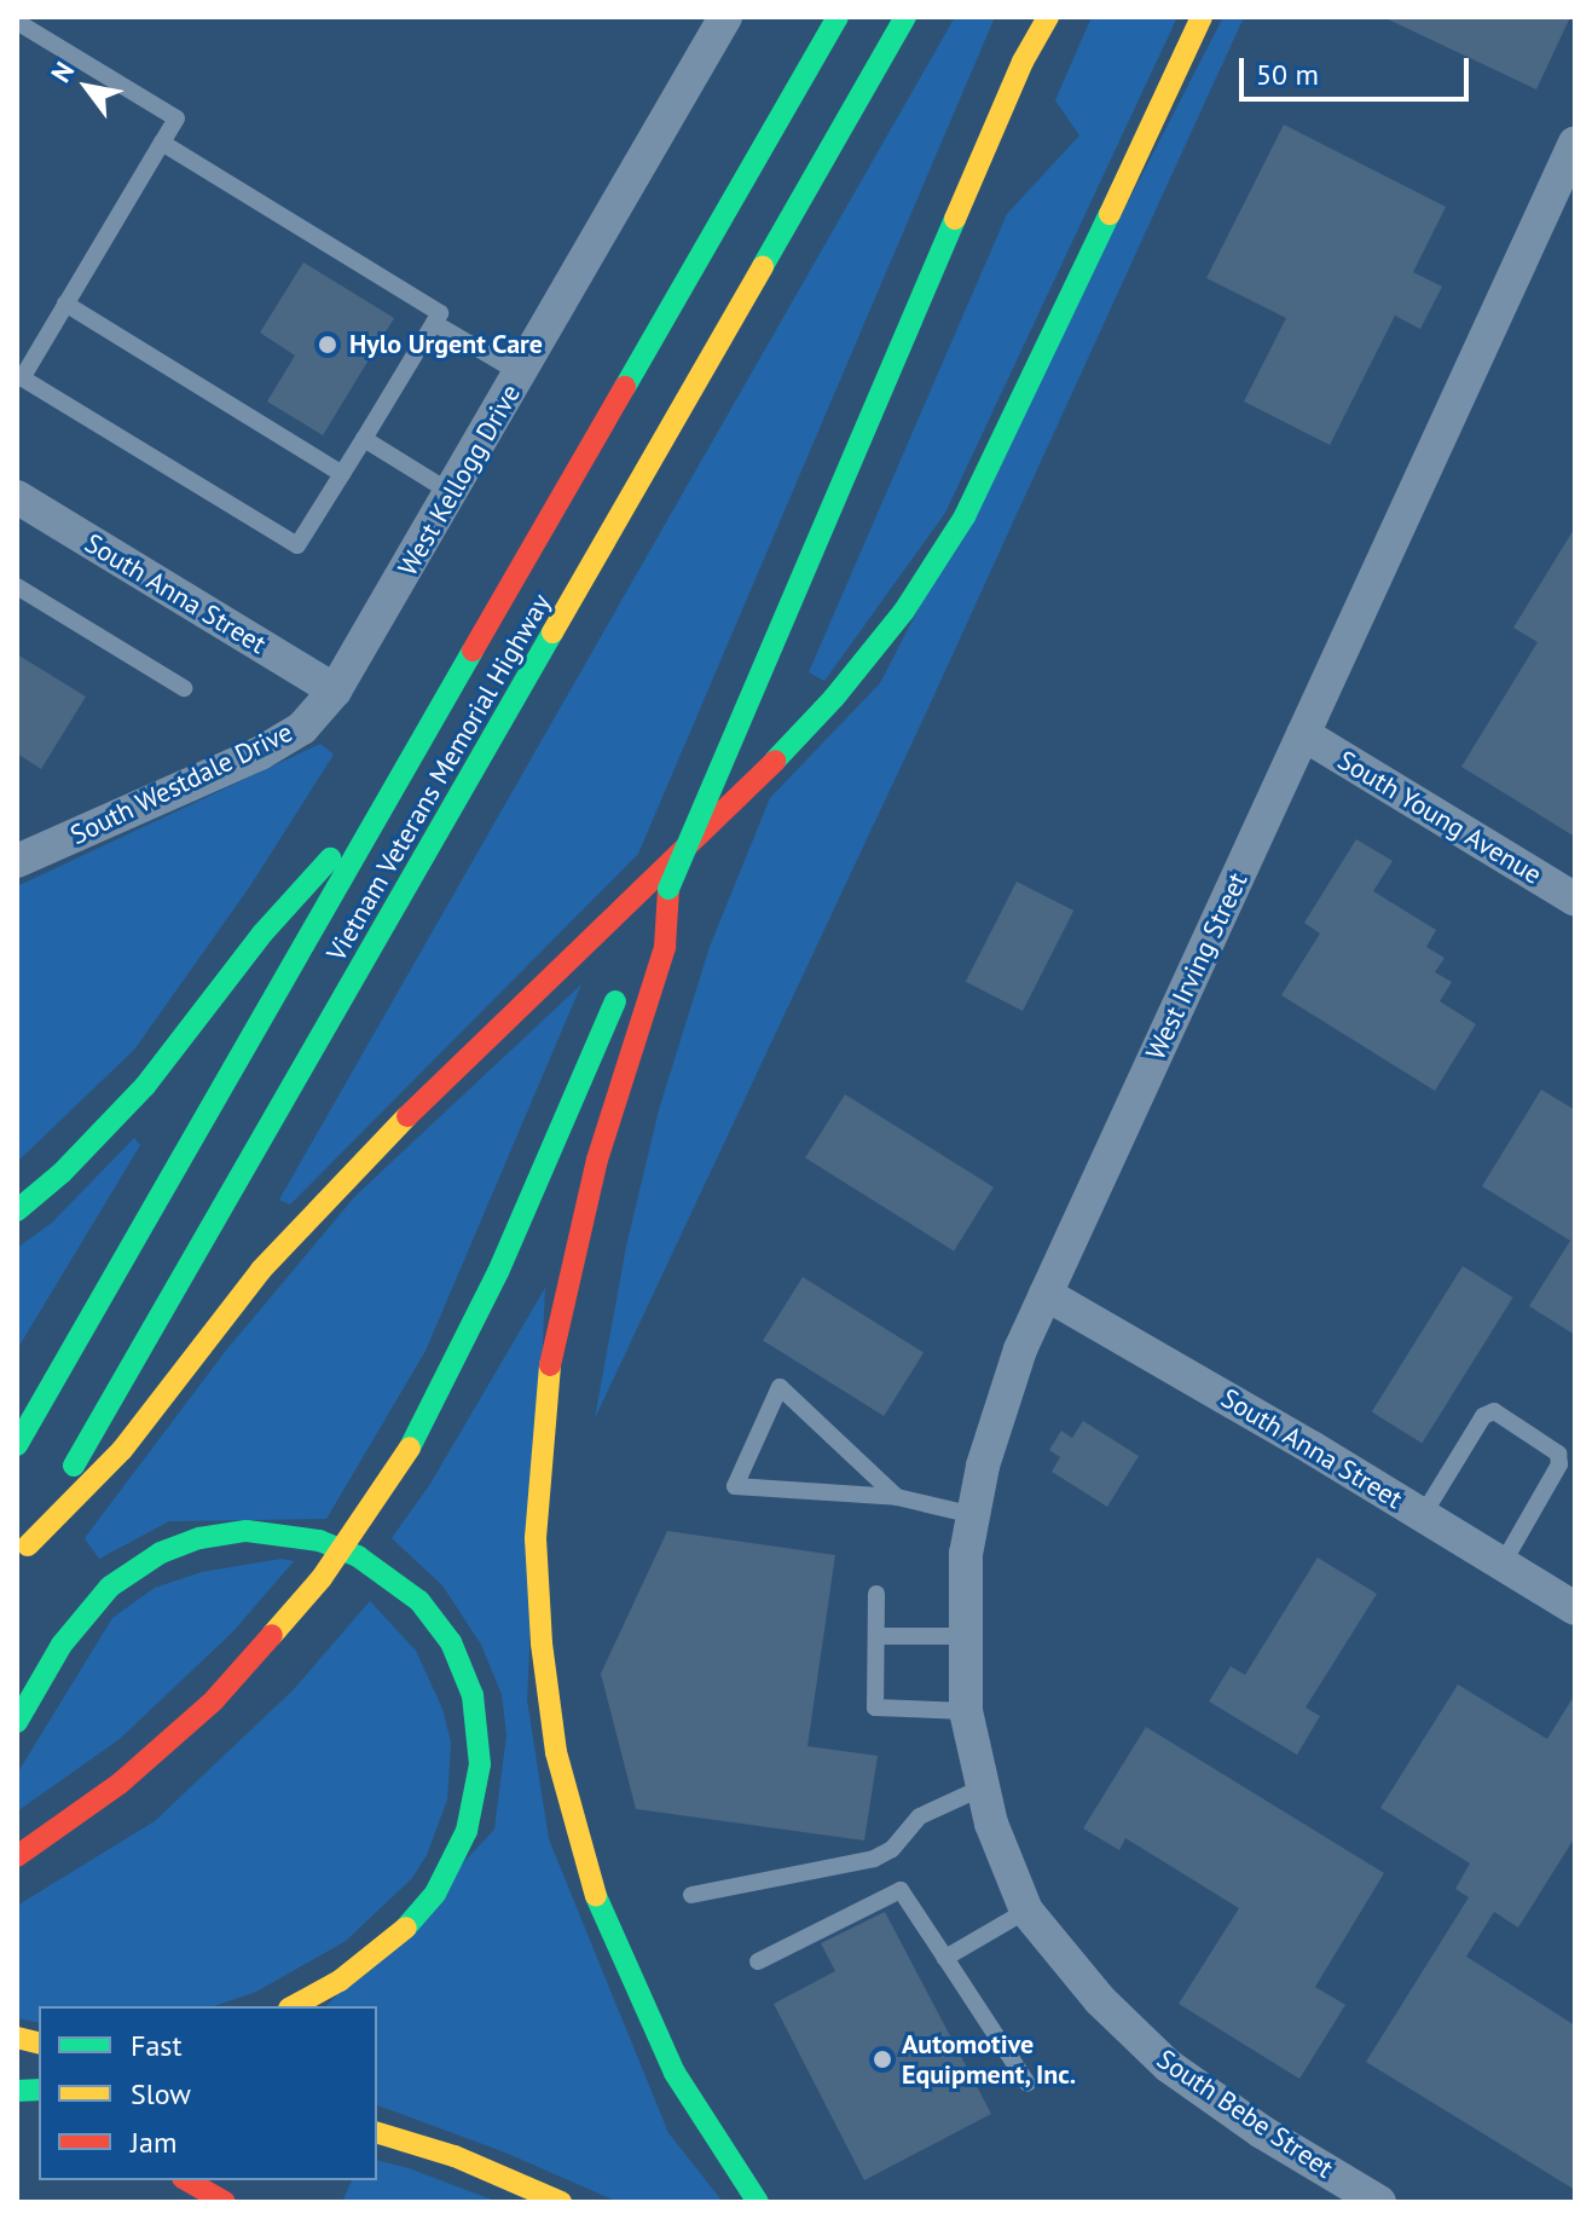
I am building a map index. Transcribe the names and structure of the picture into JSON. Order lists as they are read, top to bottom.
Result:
{
  "streets": {
    "highway": ["Vietnam Veterans Memorial Highway"],
    "street": [
      "West Kellogg Drive",
      "South Anna Street",
      "South Westdale Drive",
      "South Young Avenue",
      "West Irving Street",
      "South Bebe Street"
    ]
  },
  "crossings": [
    ["West Kellogg Drive", "South Anna Street"],
    ["West Kellogg Drive", "South Westdale Drive"],
    ["South Anna Street", "South Westdale Drive"],
    ["South Anna Street", "West Irving Street"],
    ["South Young Avenue", "West Irving Street"],
    ["West Irving Street", "South Bebe Street"]
  ],
  "places": ["Hylo Urgent Care", "Automotive Equipment, Inc."],
  "legend": ["Fast", "Slow", "Jam"],
  "scale_bar": "50 m",
  "north": "top left"
}
